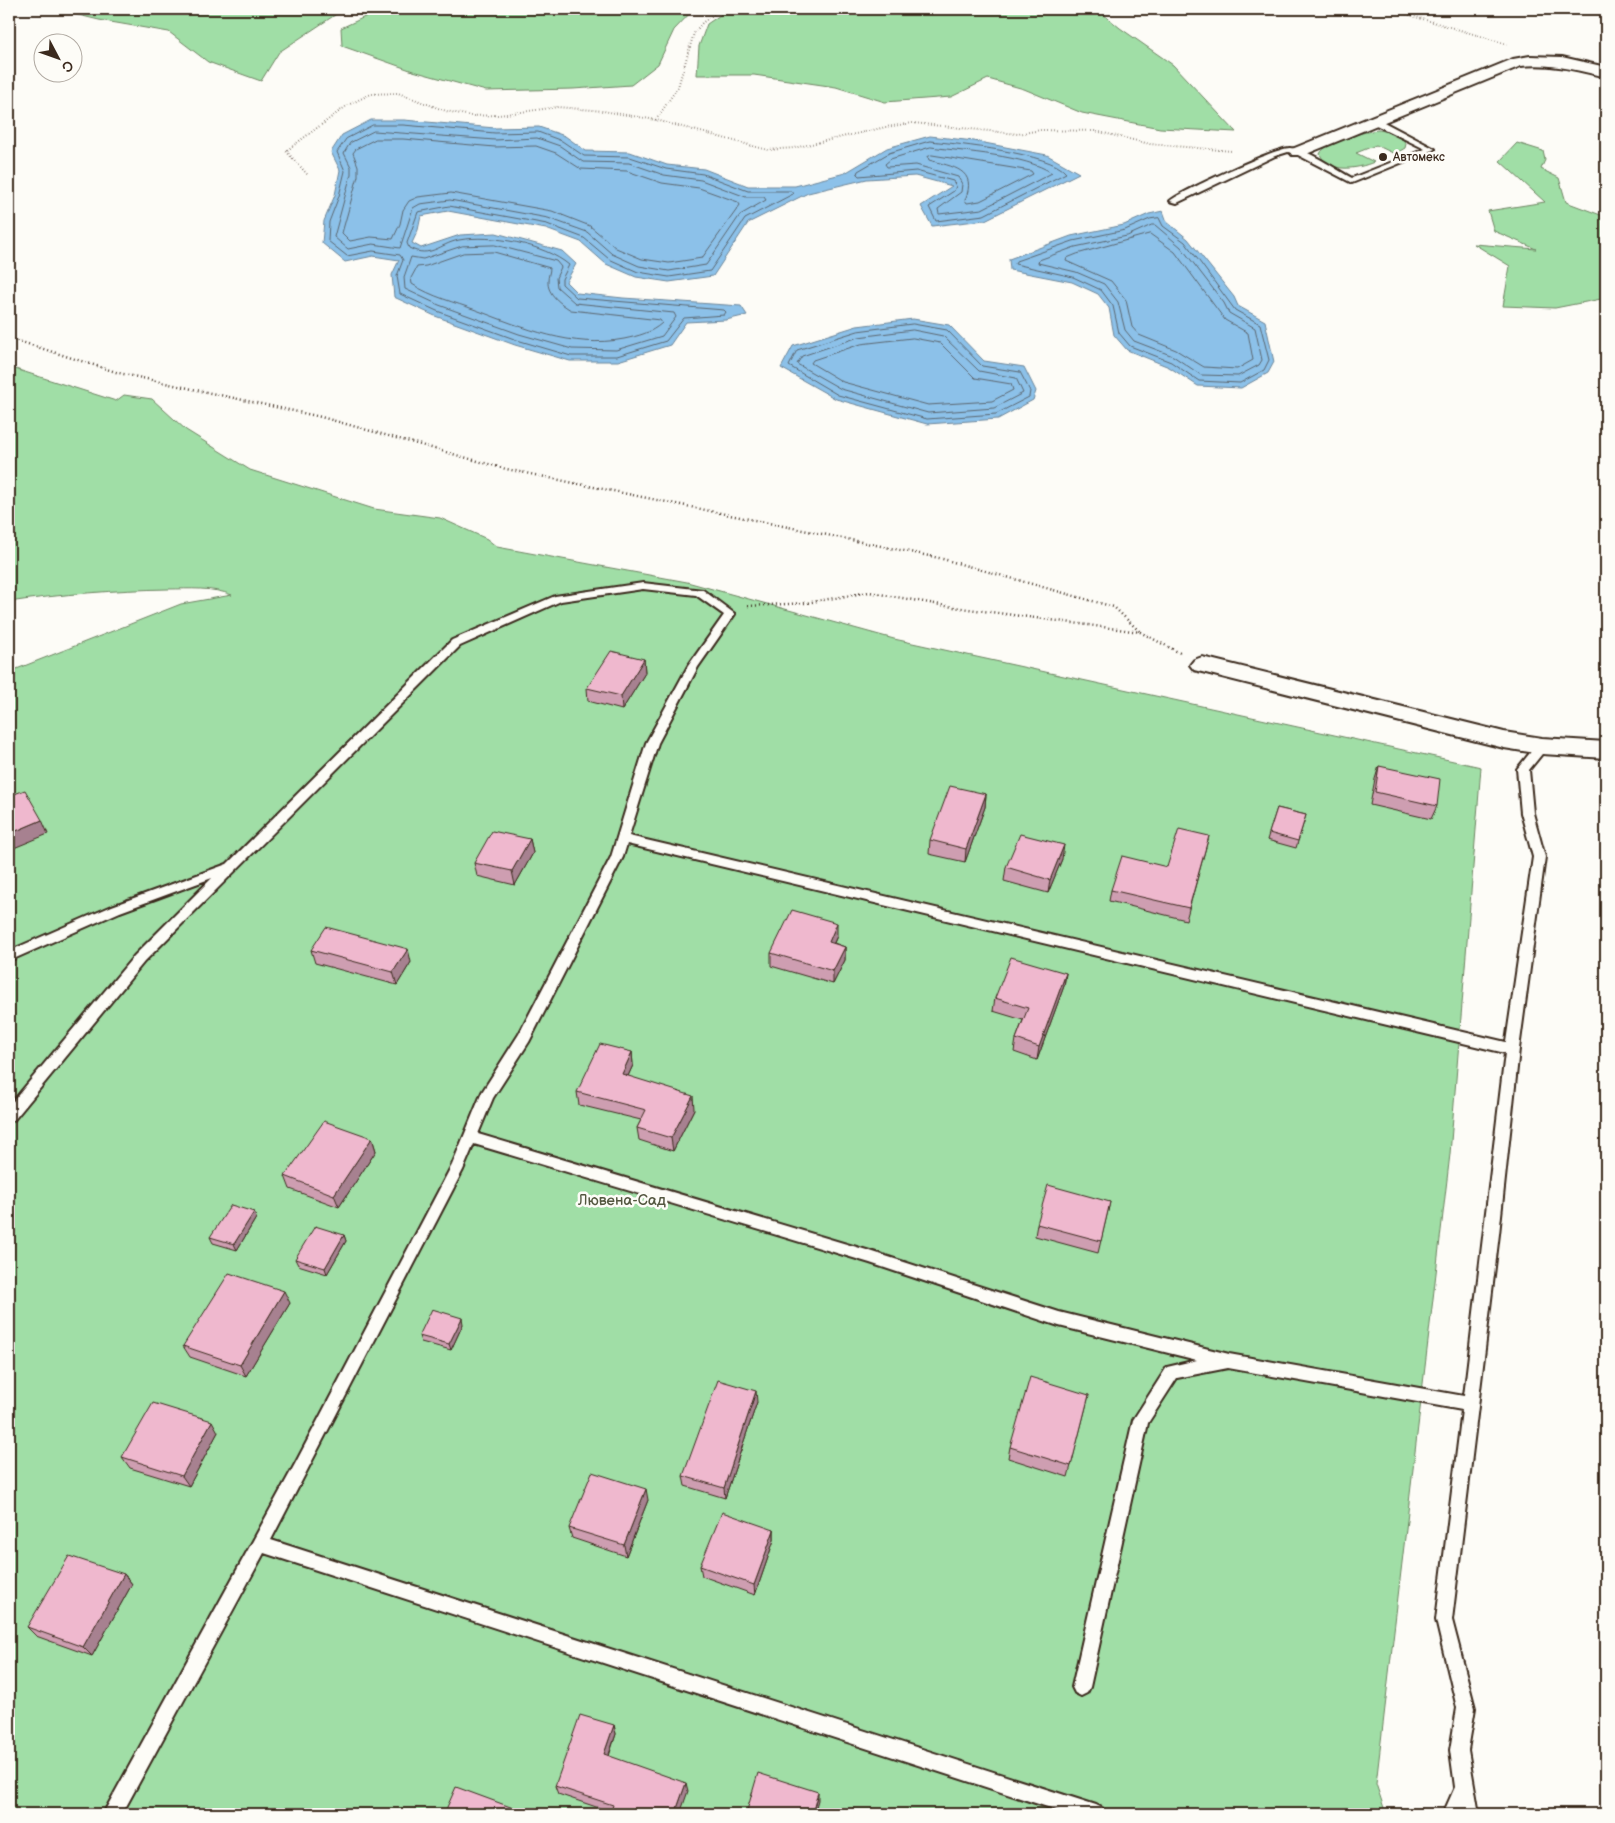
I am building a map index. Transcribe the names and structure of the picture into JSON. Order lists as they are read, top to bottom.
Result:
{
  "parks": ["Лювена-Сад"],
  "places": ["Автомекс"],
  "north": "bottom right"
}
